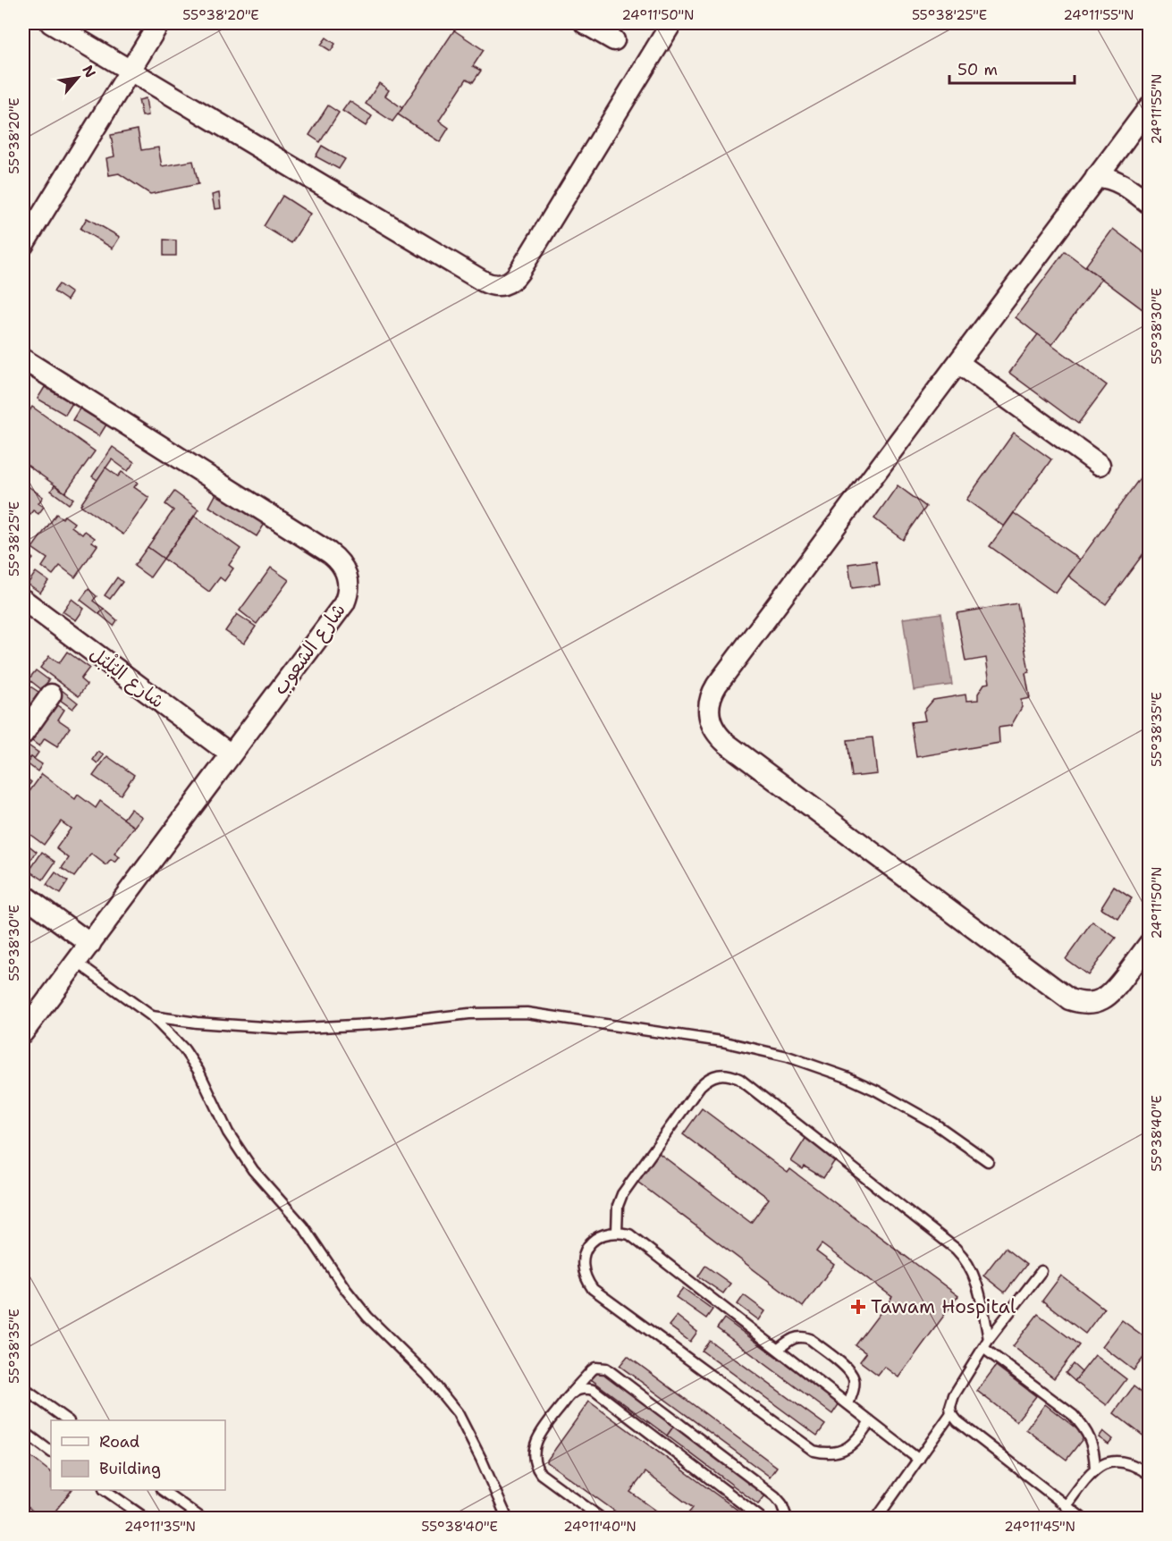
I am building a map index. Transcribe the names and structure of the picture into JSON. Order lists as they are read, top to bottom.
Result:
{
  "streets": {
    "street": ["شارع الشعوب", "شارع البُلْبُل"]
  },
  "crossings": [
    ["شارع الشعوب", "شارع البُلْبُل"]
  ],
  "places": {
    "health": ["Tawam Hospital"]
  },
  "legend": ["Road", "Building"],
  "scale_bar": "50 m",
  "north": "top right",
  "coordinates": [
    "55°38'20\"E",
    "24°11'50\"N",
    "55°38'25\"E",
    "24°11'55\"N",
    "55°38'30\"E",
    "55°38'35\"E",
    "55°38'40\"E",
    "24°11'35\"N",
    "24°11'40\"N",
    "24°11'45\"N"
  ]
}
